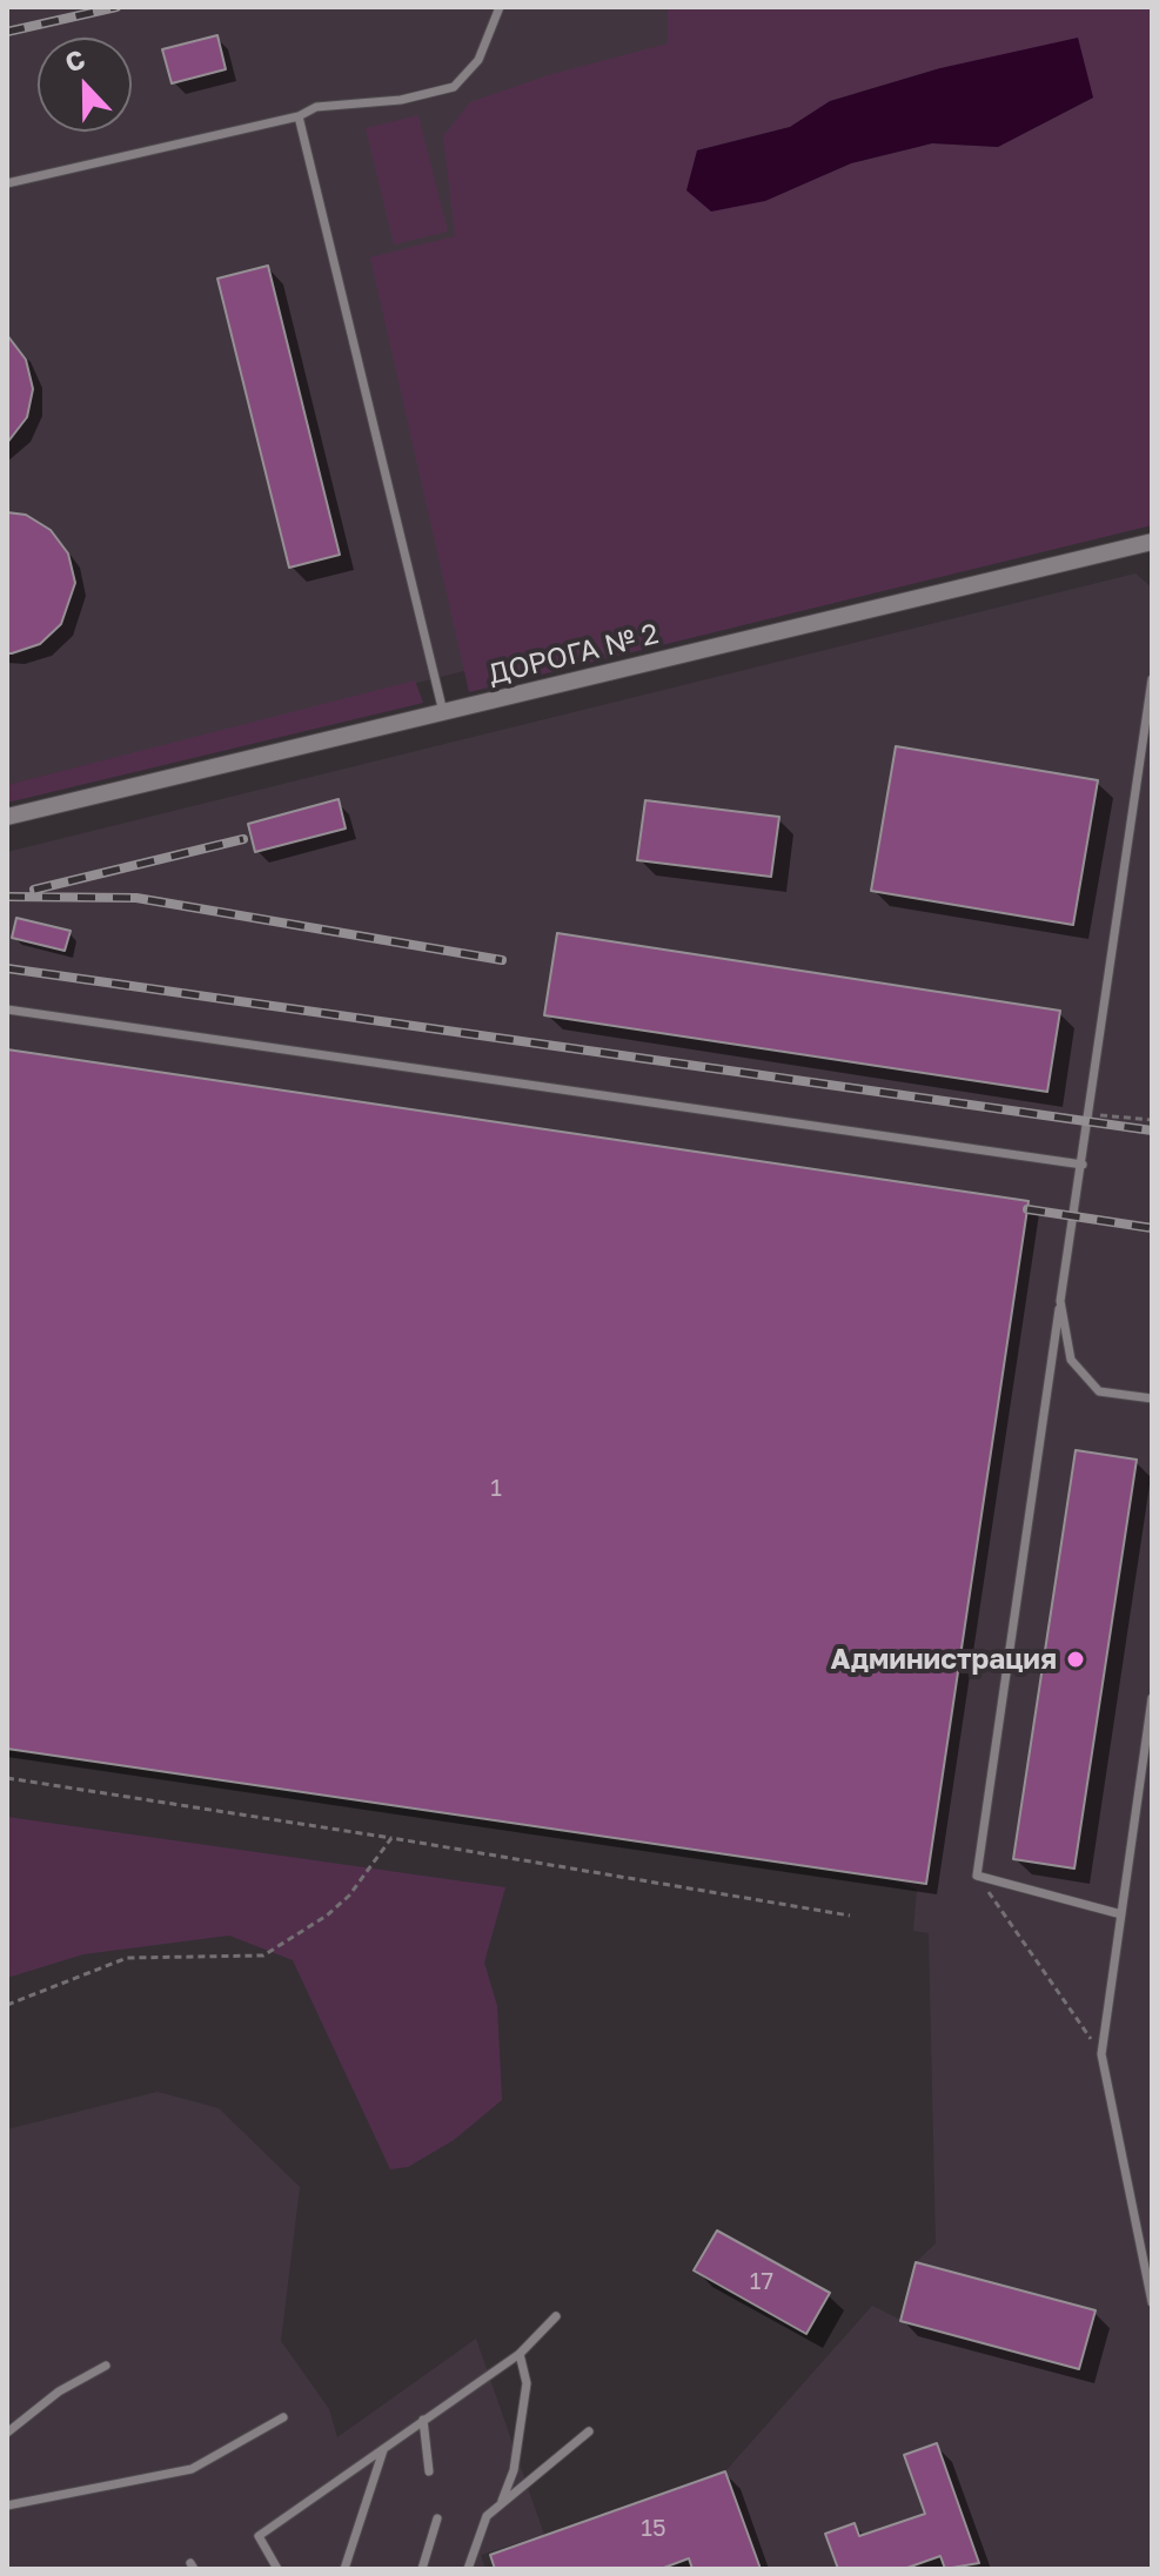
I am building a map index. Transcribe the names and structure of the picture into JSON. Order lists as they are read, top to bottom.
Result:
{
  "streets": {
    "street": ["ДОРОГА № 2"]
  },
  "places": ["Администрация"],
  "house_numbers": ["1", "17", "15"],
  "north": "top"
}
